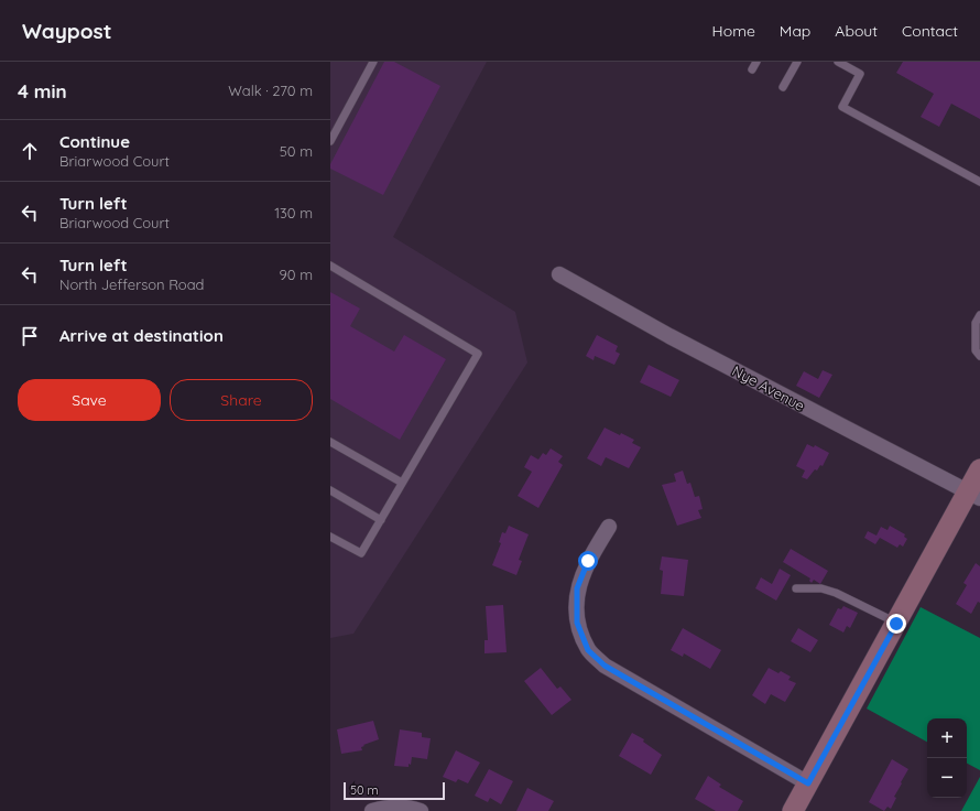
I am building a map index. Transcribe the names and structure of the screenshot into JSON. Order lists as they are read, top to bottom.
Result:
{
  "streets": {
    "street": ["Nye Avenue"]
  },
  "scale_bar": "50 m",
  "page": {
    "header": "Waypost",
    "nav": [
      "Home",
      "Map",
      "About",
      "Contact"
    ],
    "heading": ["4 min", "Walk · 270 m"],
    "list": [
      ["Continue", "Briarwood Court", "50 m"],
      ["Turn left", "Briarwood Court", "130 m"],
      ["Turn left", "North Jefferson Road", "90 m"],
      "Arrive at destination"
    ],
    "buttons": ["Save", "Share"],
    "map_buttons": ["+", "−"],
    "scale": "50 m"
  }
}
